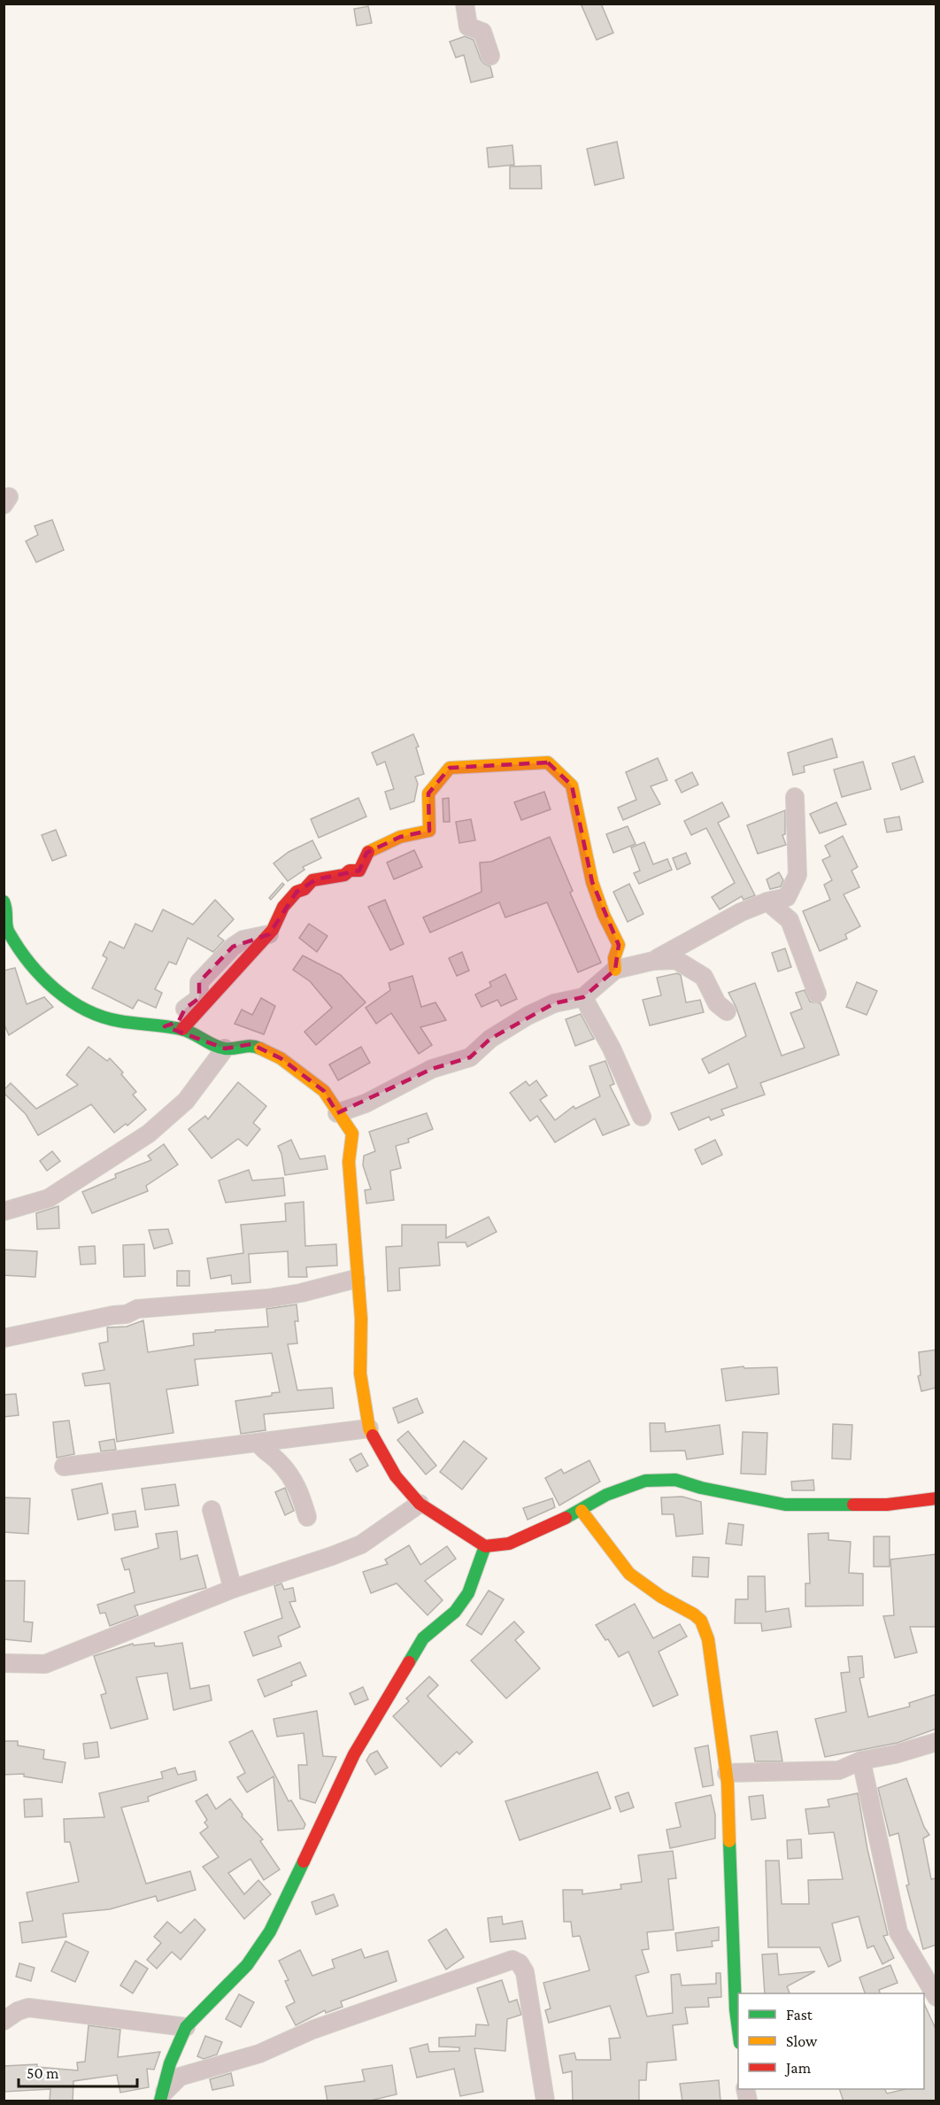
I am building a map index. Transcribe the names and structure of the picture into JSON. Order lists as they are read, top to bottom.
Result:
{
  "legend": ["Fast", "Slow", "Jam"],
  "scale_bar": "50 m"
}
